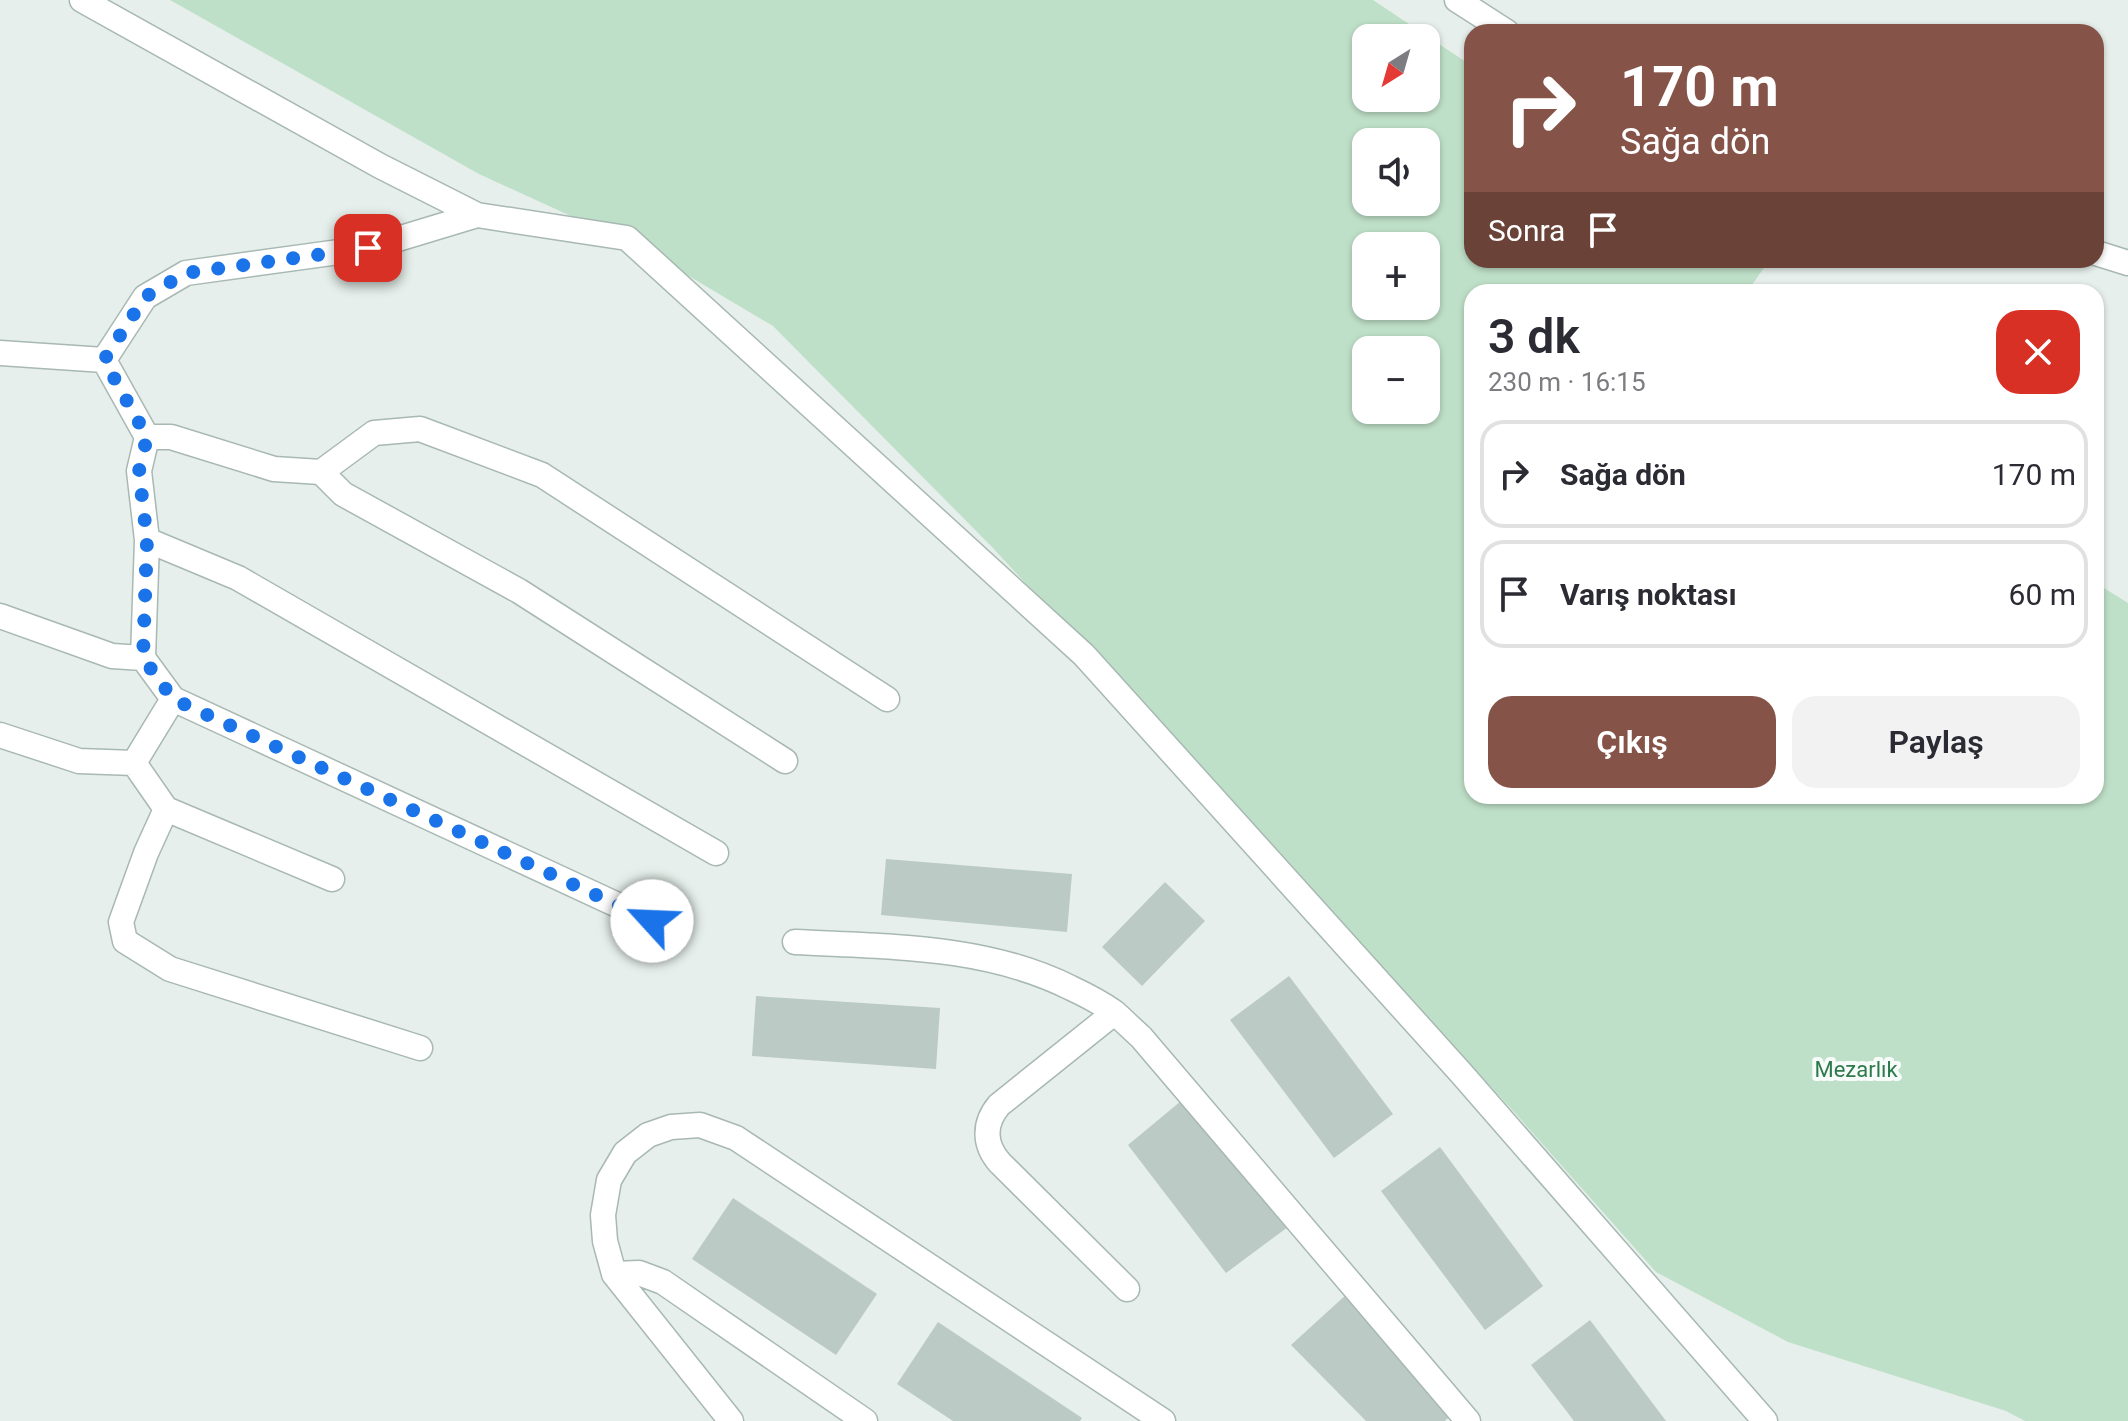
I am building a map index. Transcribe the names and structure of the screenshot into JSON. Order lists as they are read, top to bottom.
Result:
{
  "parks": ["Mezarlık"],
  "north": "bottom left",
  "page": {
    "map_buttons": ["+", "−"],
    "turn": ["170 m", "Sağa dön"],
    "then": "Sonra",
    "heading": ["3 dk", "230 m · 16:15"],
    "list": [
      {
        "name": "Sağa dön",
        "value": "170 m"
      },
      {
        "name": "Varış noktası",
        "value": "60 m"
      }
    ],
    "buttons": ["Çıkış", "Paylaş"]
  }
}
